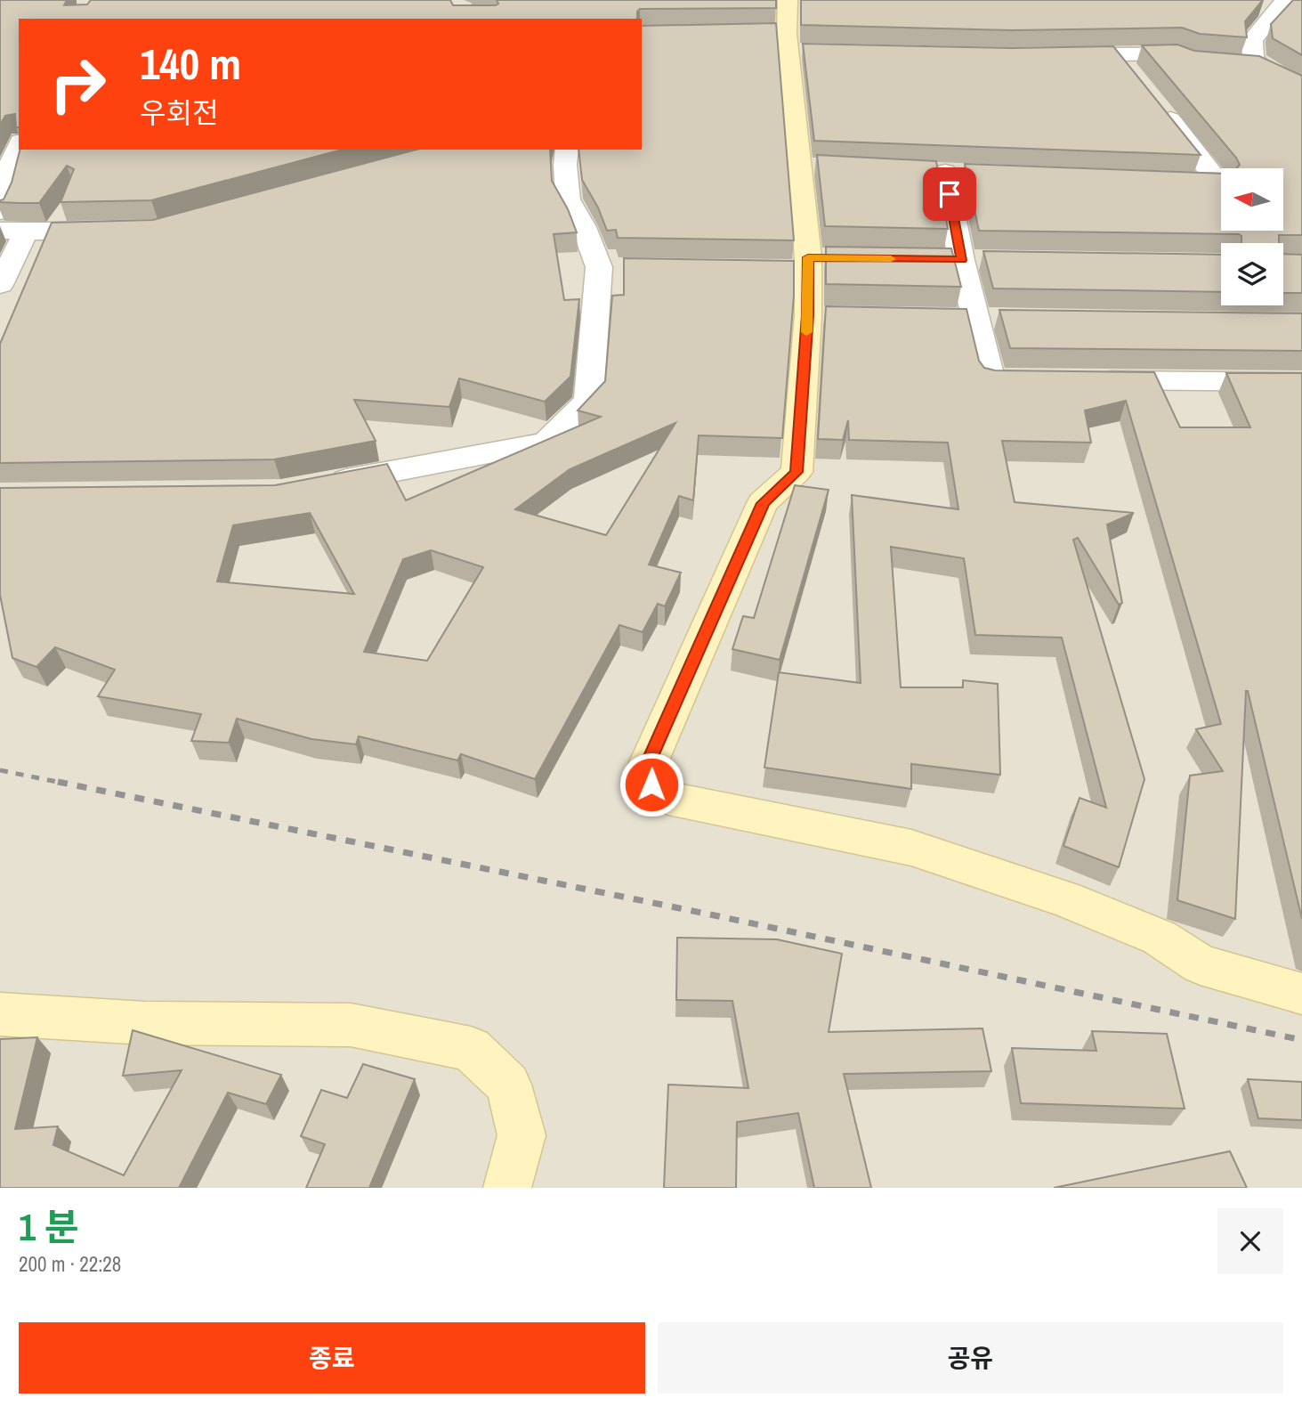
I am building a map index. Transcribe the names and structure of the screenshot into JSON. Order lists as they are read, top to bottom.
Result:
{
  "north": "left",
  "page": {
    "turn": ["140 m", "우회전"],
    "heading": ["1 분", "200 m · 22:28"],
    "buttons": ["종료", "공유"]
  }
}
